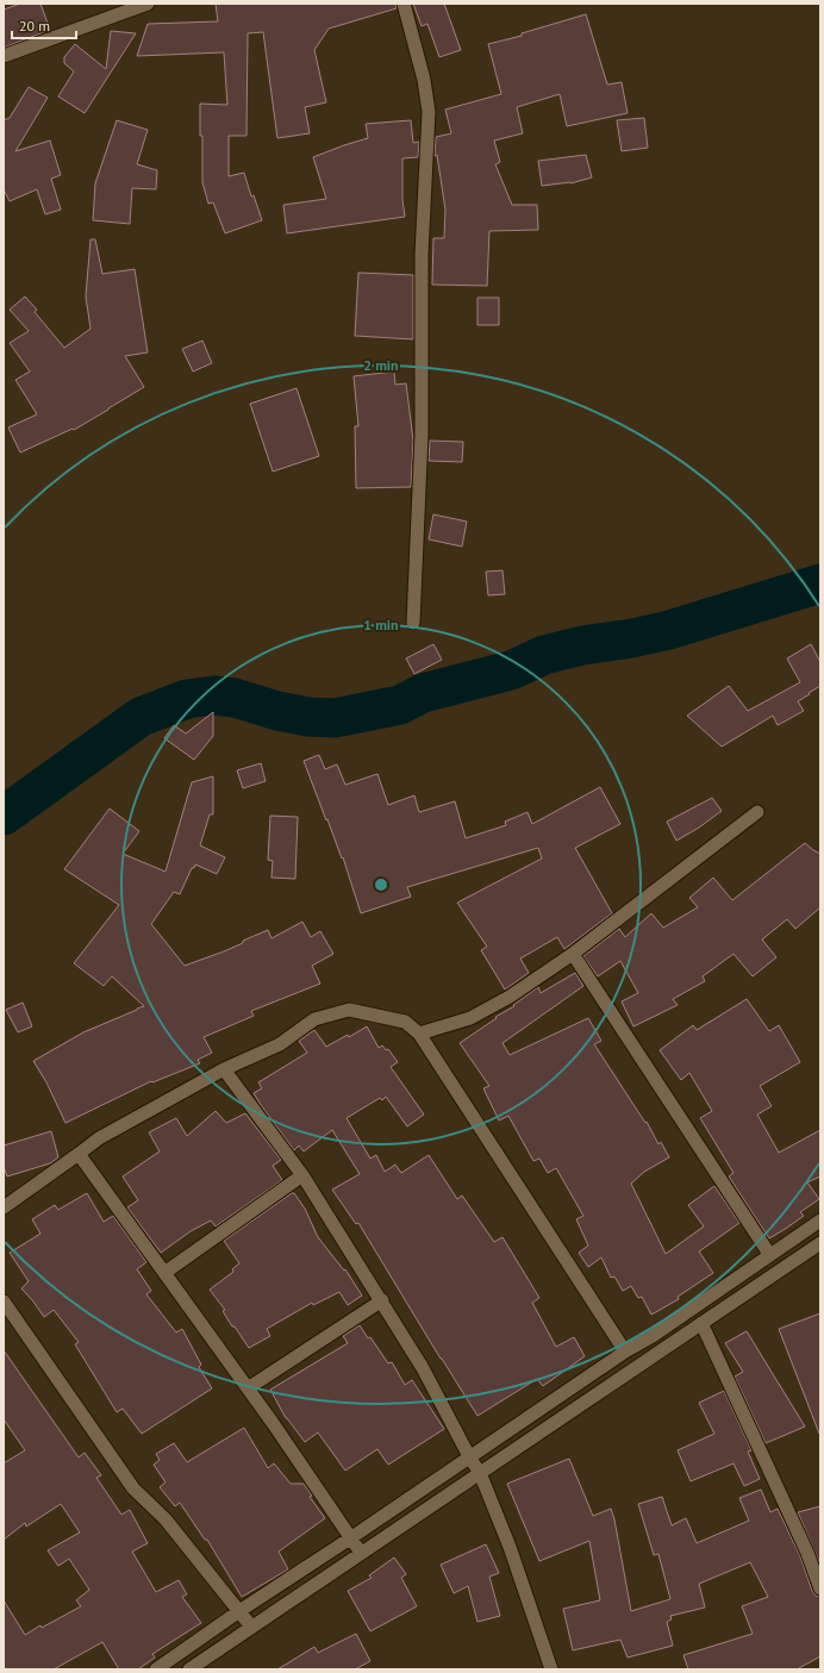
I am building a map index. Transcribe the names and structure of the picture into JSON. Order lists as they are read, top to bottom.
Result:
{
  "scale_bar": "20 m",
  "rings": ["2 min", "1 min"]
}
